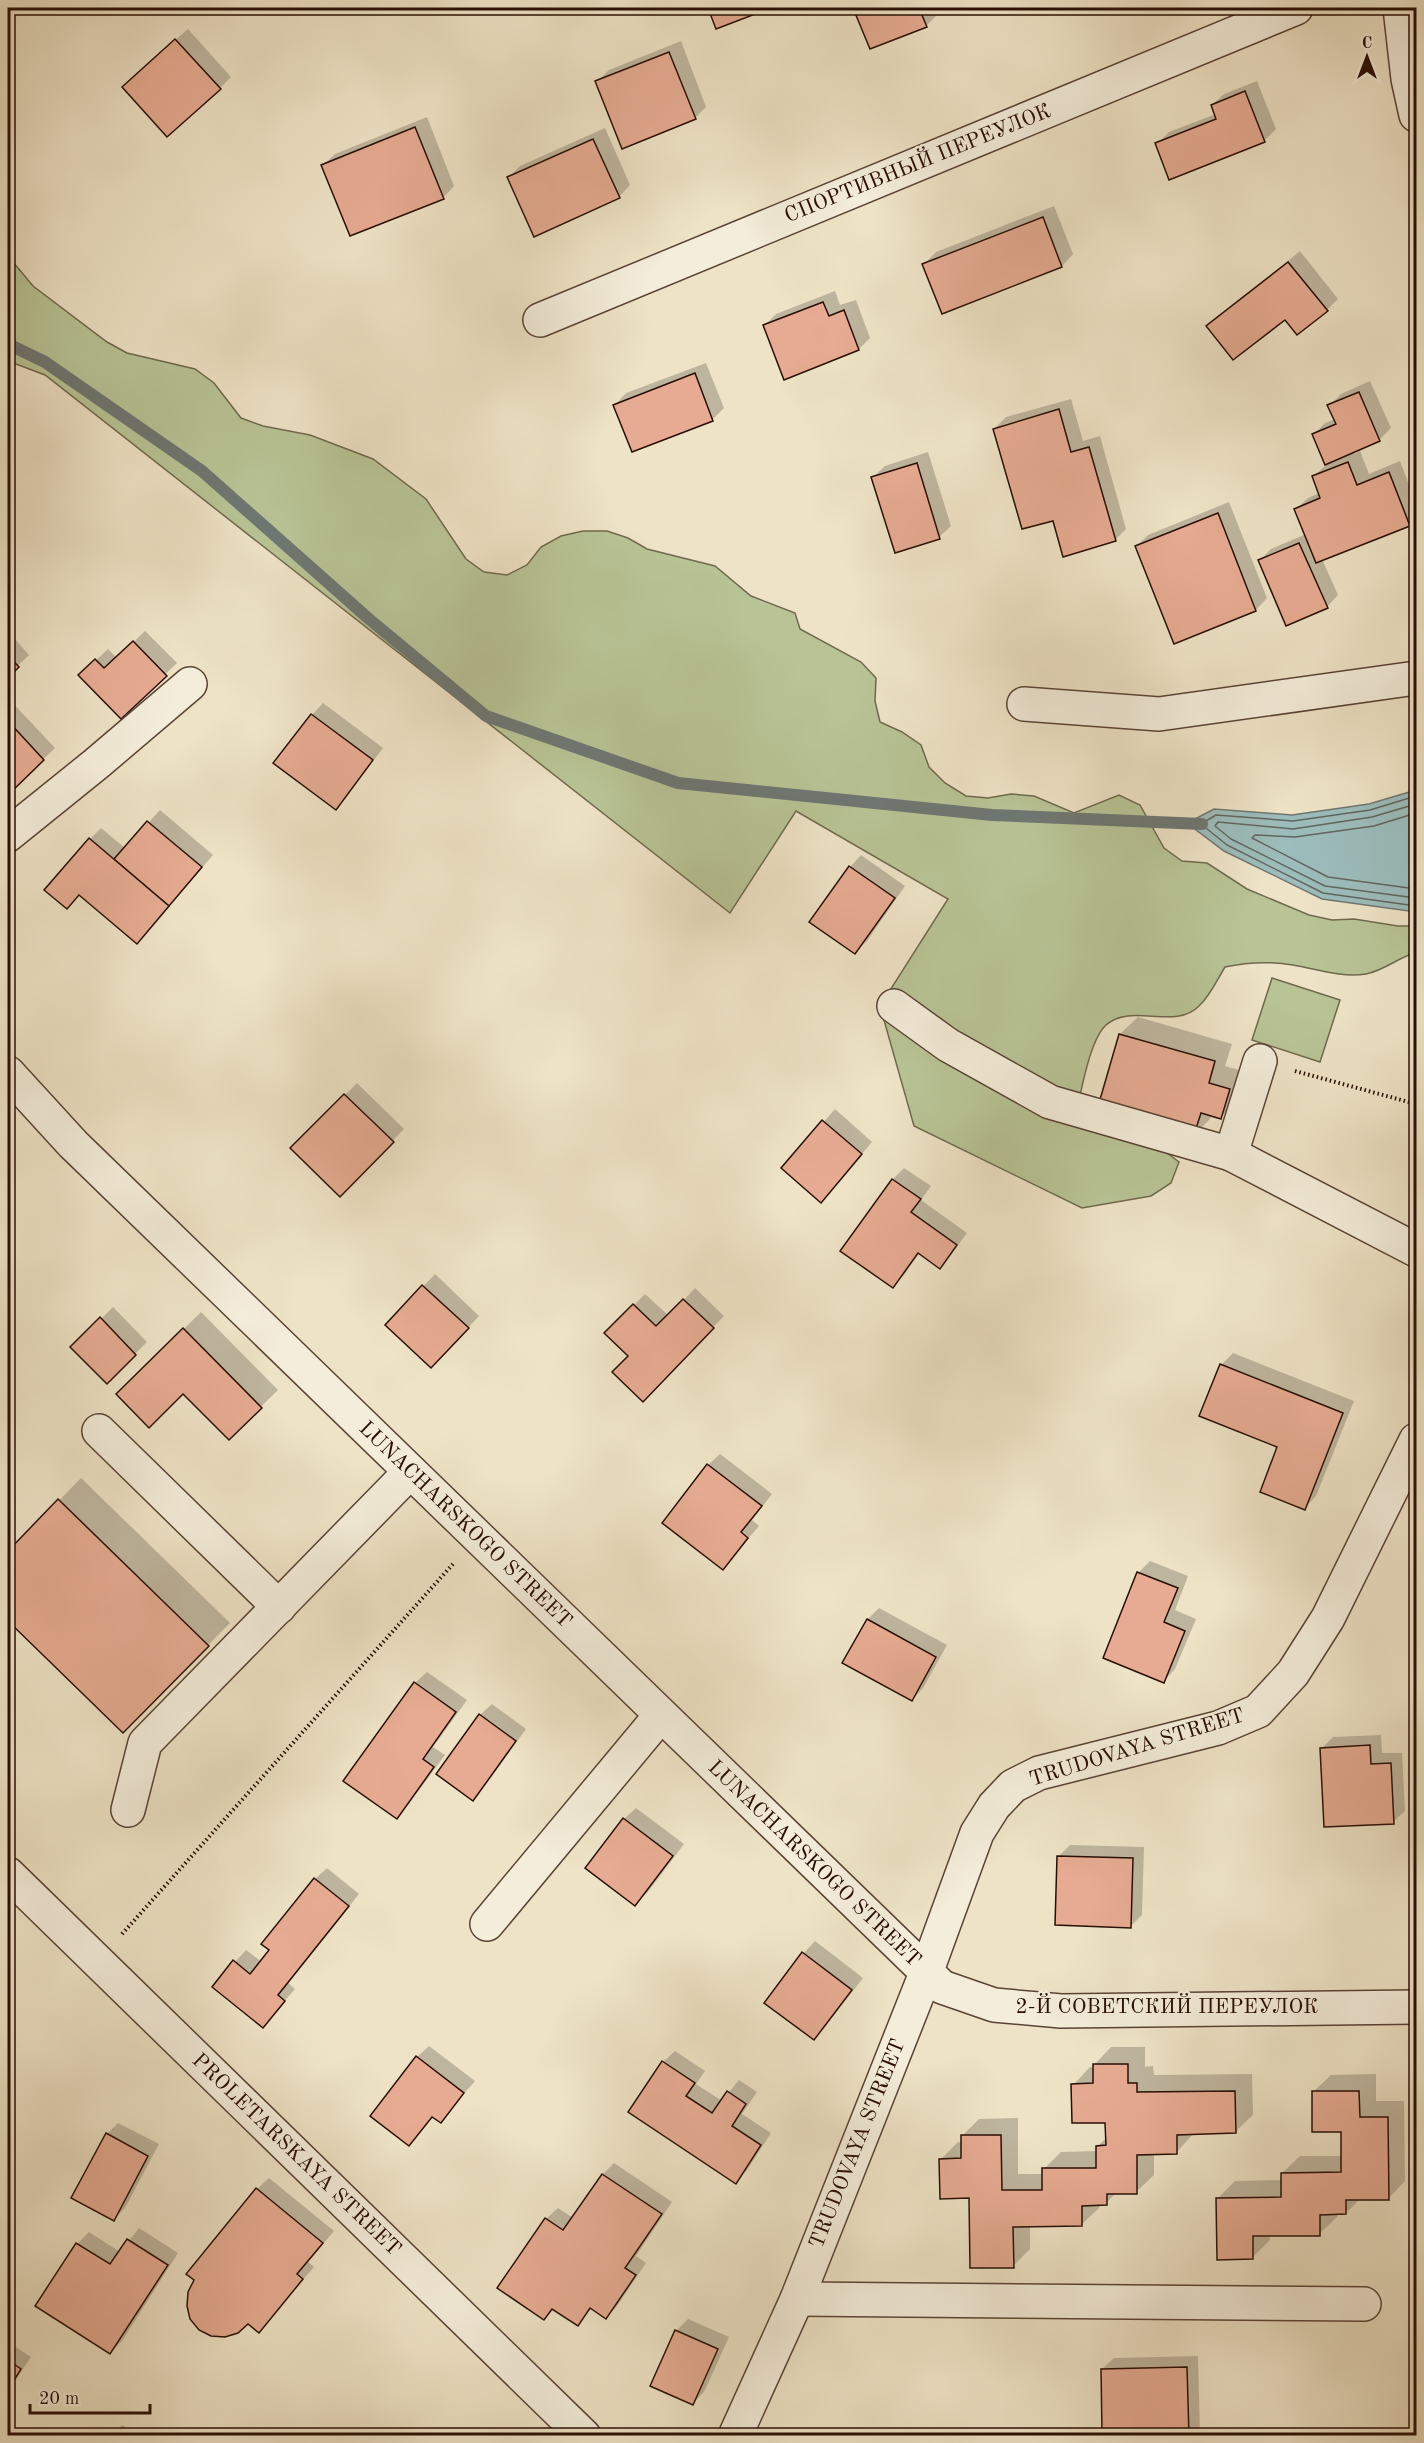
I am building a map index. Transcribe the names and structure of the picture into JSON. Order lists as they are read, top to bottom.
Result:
{
  "streets": {
    "street": [
      "СПОРТИВНЫЙ ПЕРЕУЛОК",
      "LUNACHARSKOGO STREET",
      "TRUDOVAYA STREET",
      "2-Й СОВЕТСКИЙ ПЕРЕУЛОК",
      "PROLETARSKAYA STREET"
    ]
  },
  "crossings": [
    ["LUNACHARSKOGO STREET", "TRUDOVAYA STREET"],
    ["LUNACHARSKOGO STREET", "2-Й СОВЕТСКИЙ ПЕРЕУЛОК"],
    ["TRUDOVAYA STREET", "2-Й СОВЕТСКИЙ ПЕРЕУЛОК"]
  ],
  "scale_bar": "20 m",
  "north": "top"
}
